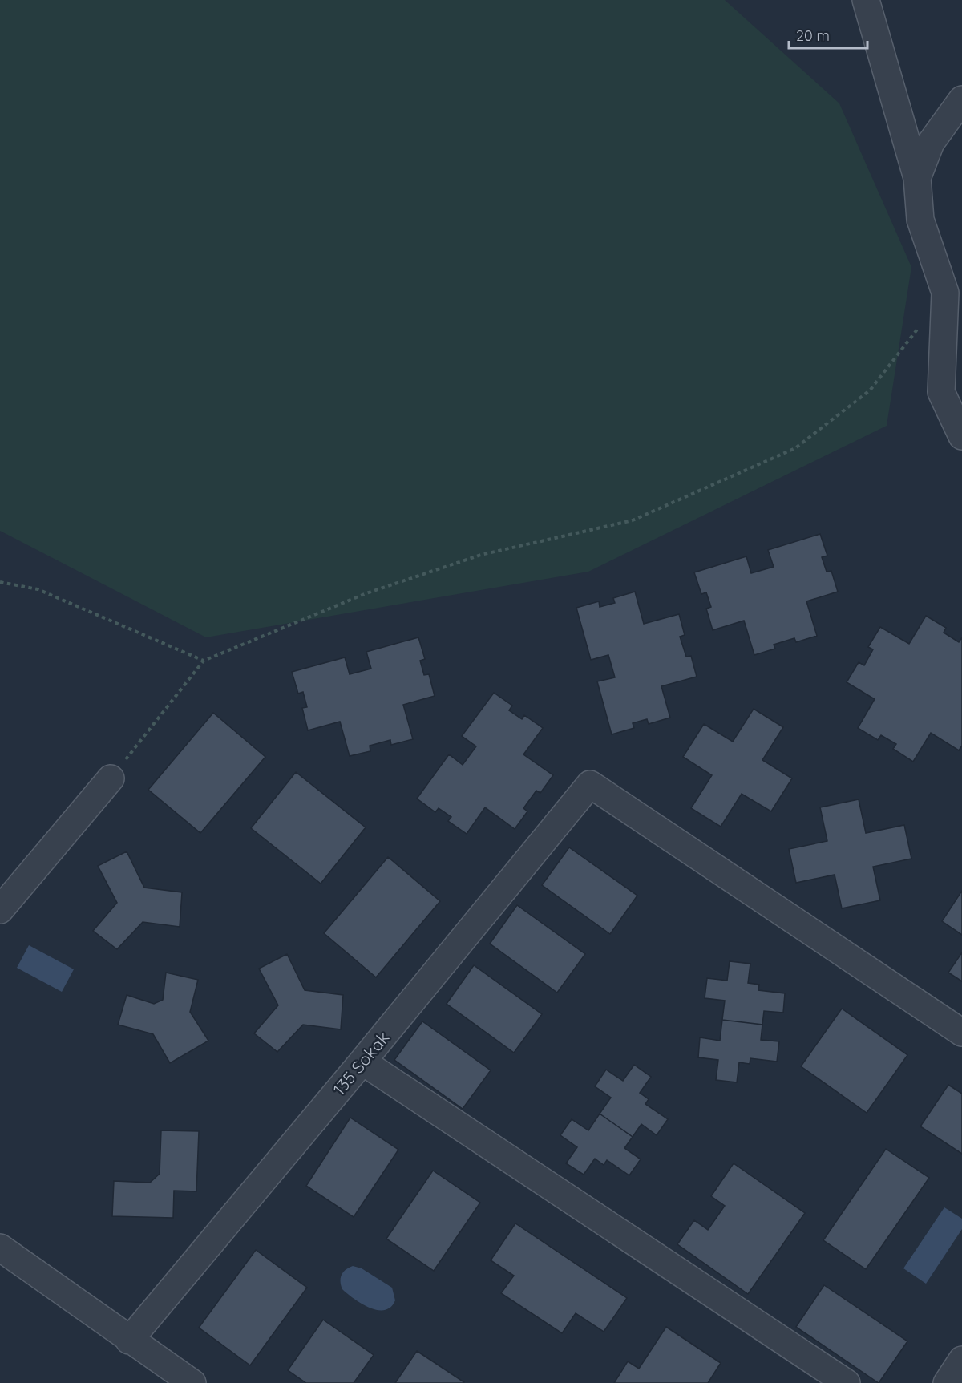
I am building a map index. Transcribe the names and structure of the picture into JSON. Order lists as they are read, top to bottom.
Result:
{
  "streets": {
    "street": ["135 Sokak"]
  },
  "scale_bar": "20 m"
}
